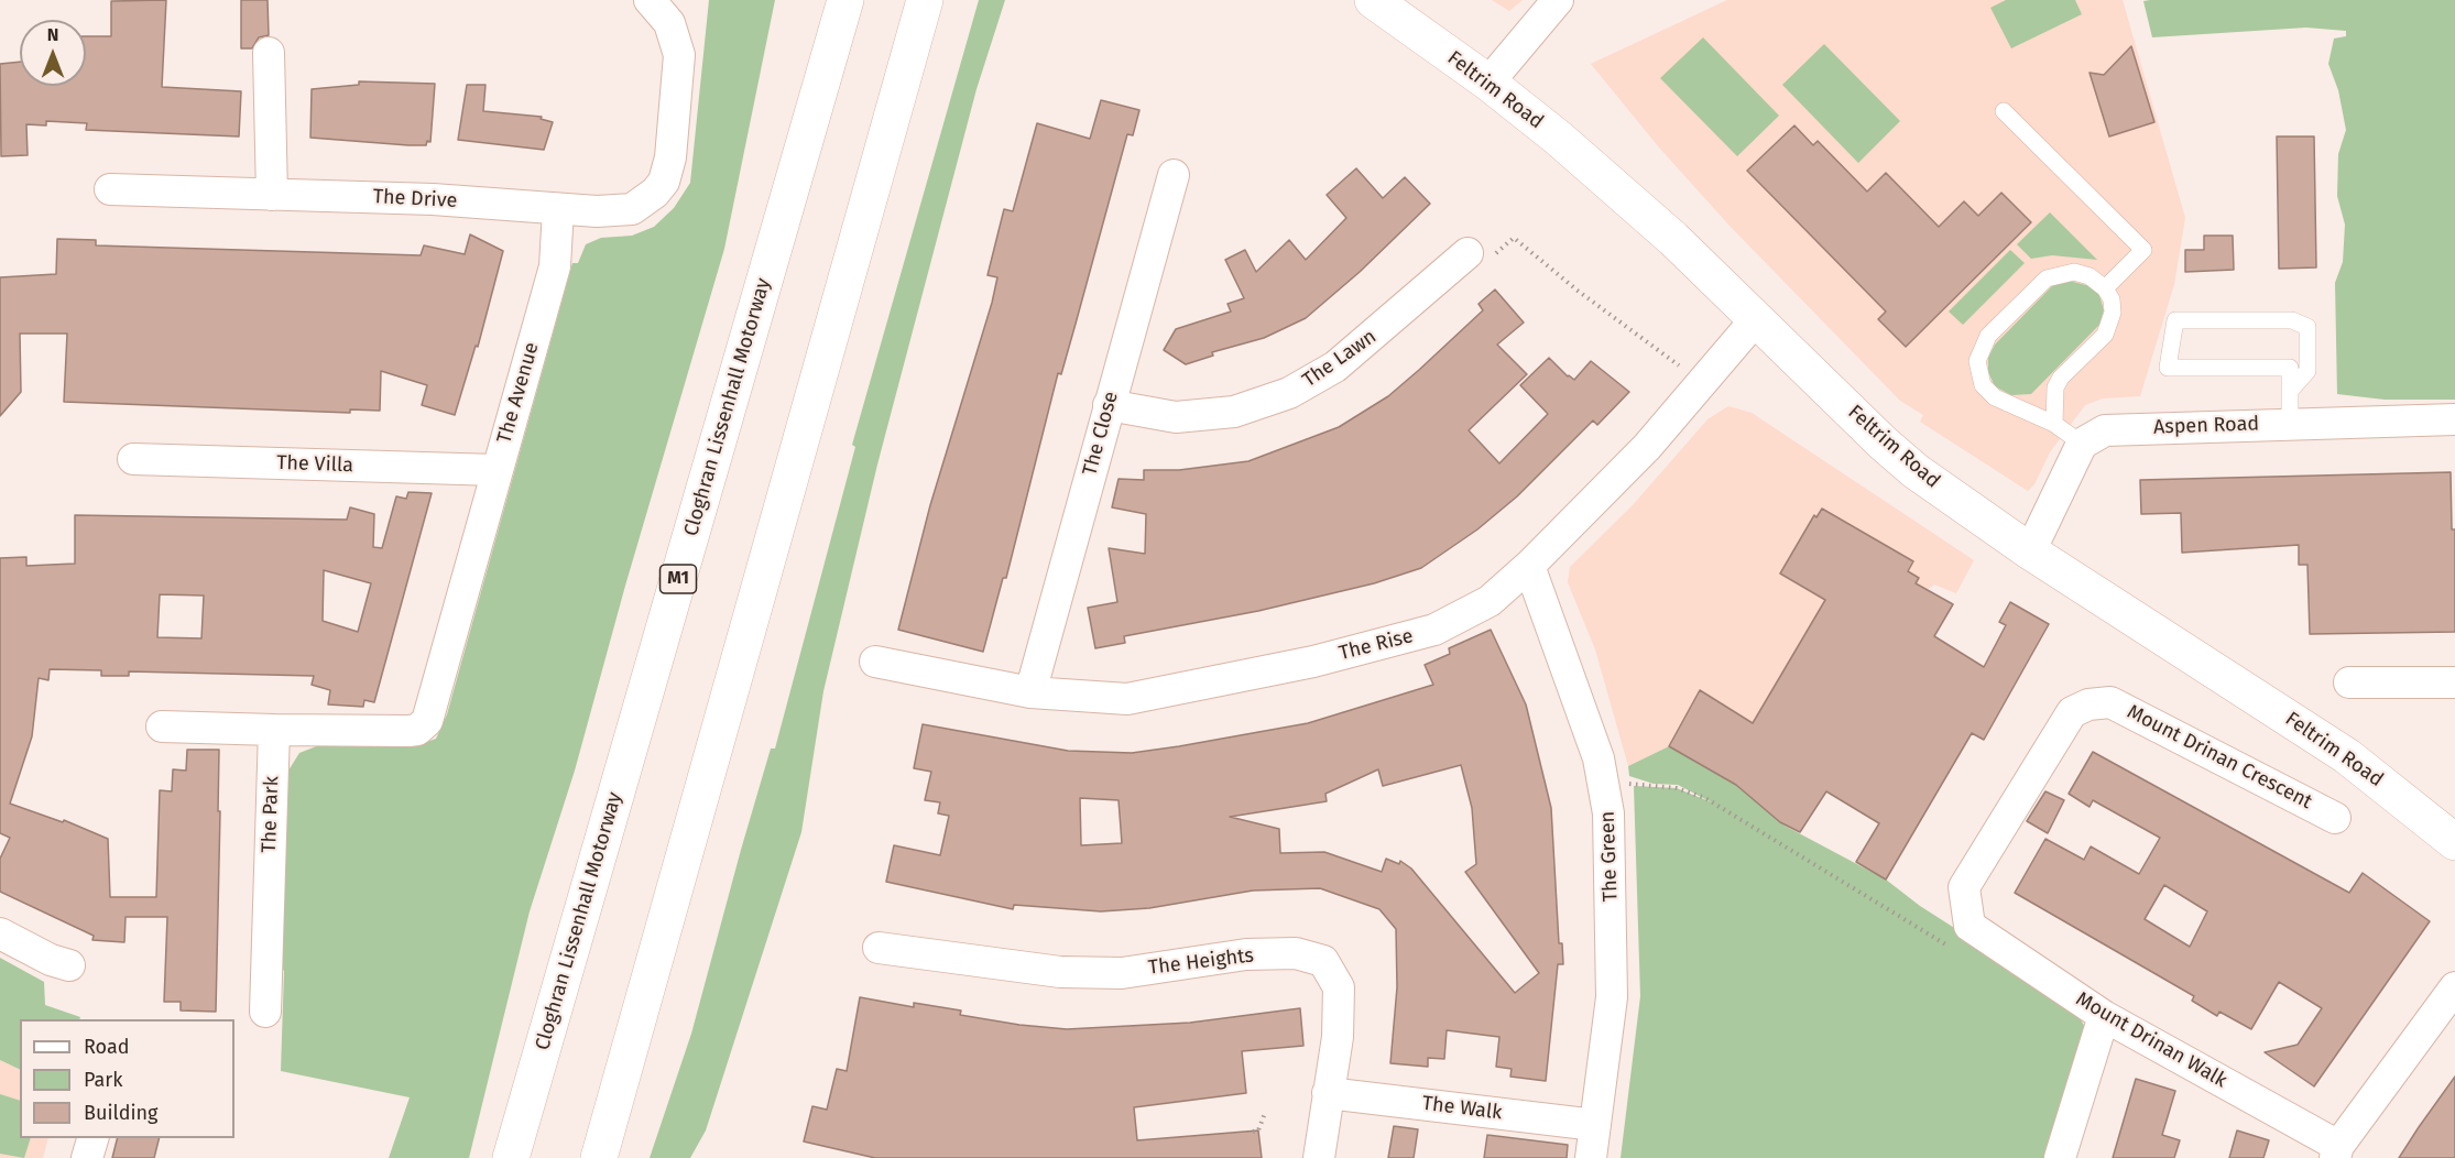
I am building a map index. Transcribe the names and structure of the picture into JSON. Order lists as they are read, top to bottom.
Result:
{
  "streets": {
    "main road": ["Feltrim Road", "Cloghran Lissenhall Motorway", "M1"],
    "street": [
      "The Drive",
      "The Lawn",
      "The Avenue",
      "Aspen Road",
      "The Close",
      "The Villa",
      "The Rise",
      "Mount Drinan Crescent",
      "The Park",
      "The Green",
      "The Heights",
      "Mount Drinan Walk",
      "The Walk"
    ]
  },
  "crossings": [
    ["Feltrim Road", "The Rise"],
    ["The Drive", "The Avenue"],
    ["The Lawn", "The Close"],
    ["The Avenue", "The Villa"],
    ["The Avenue", "The Park"],
    ["The Close", "The Rise"],
    ["The Rise", "The Green"],
    ["Mount Drinan Crescent", "Mount Drinan Walk"],
    ["The Green", "The Walk"],
    ["The Heights", "The Walk"]
  ],
  "legend": ["Road", "Park", "Building"],
  "north": "top"
}
